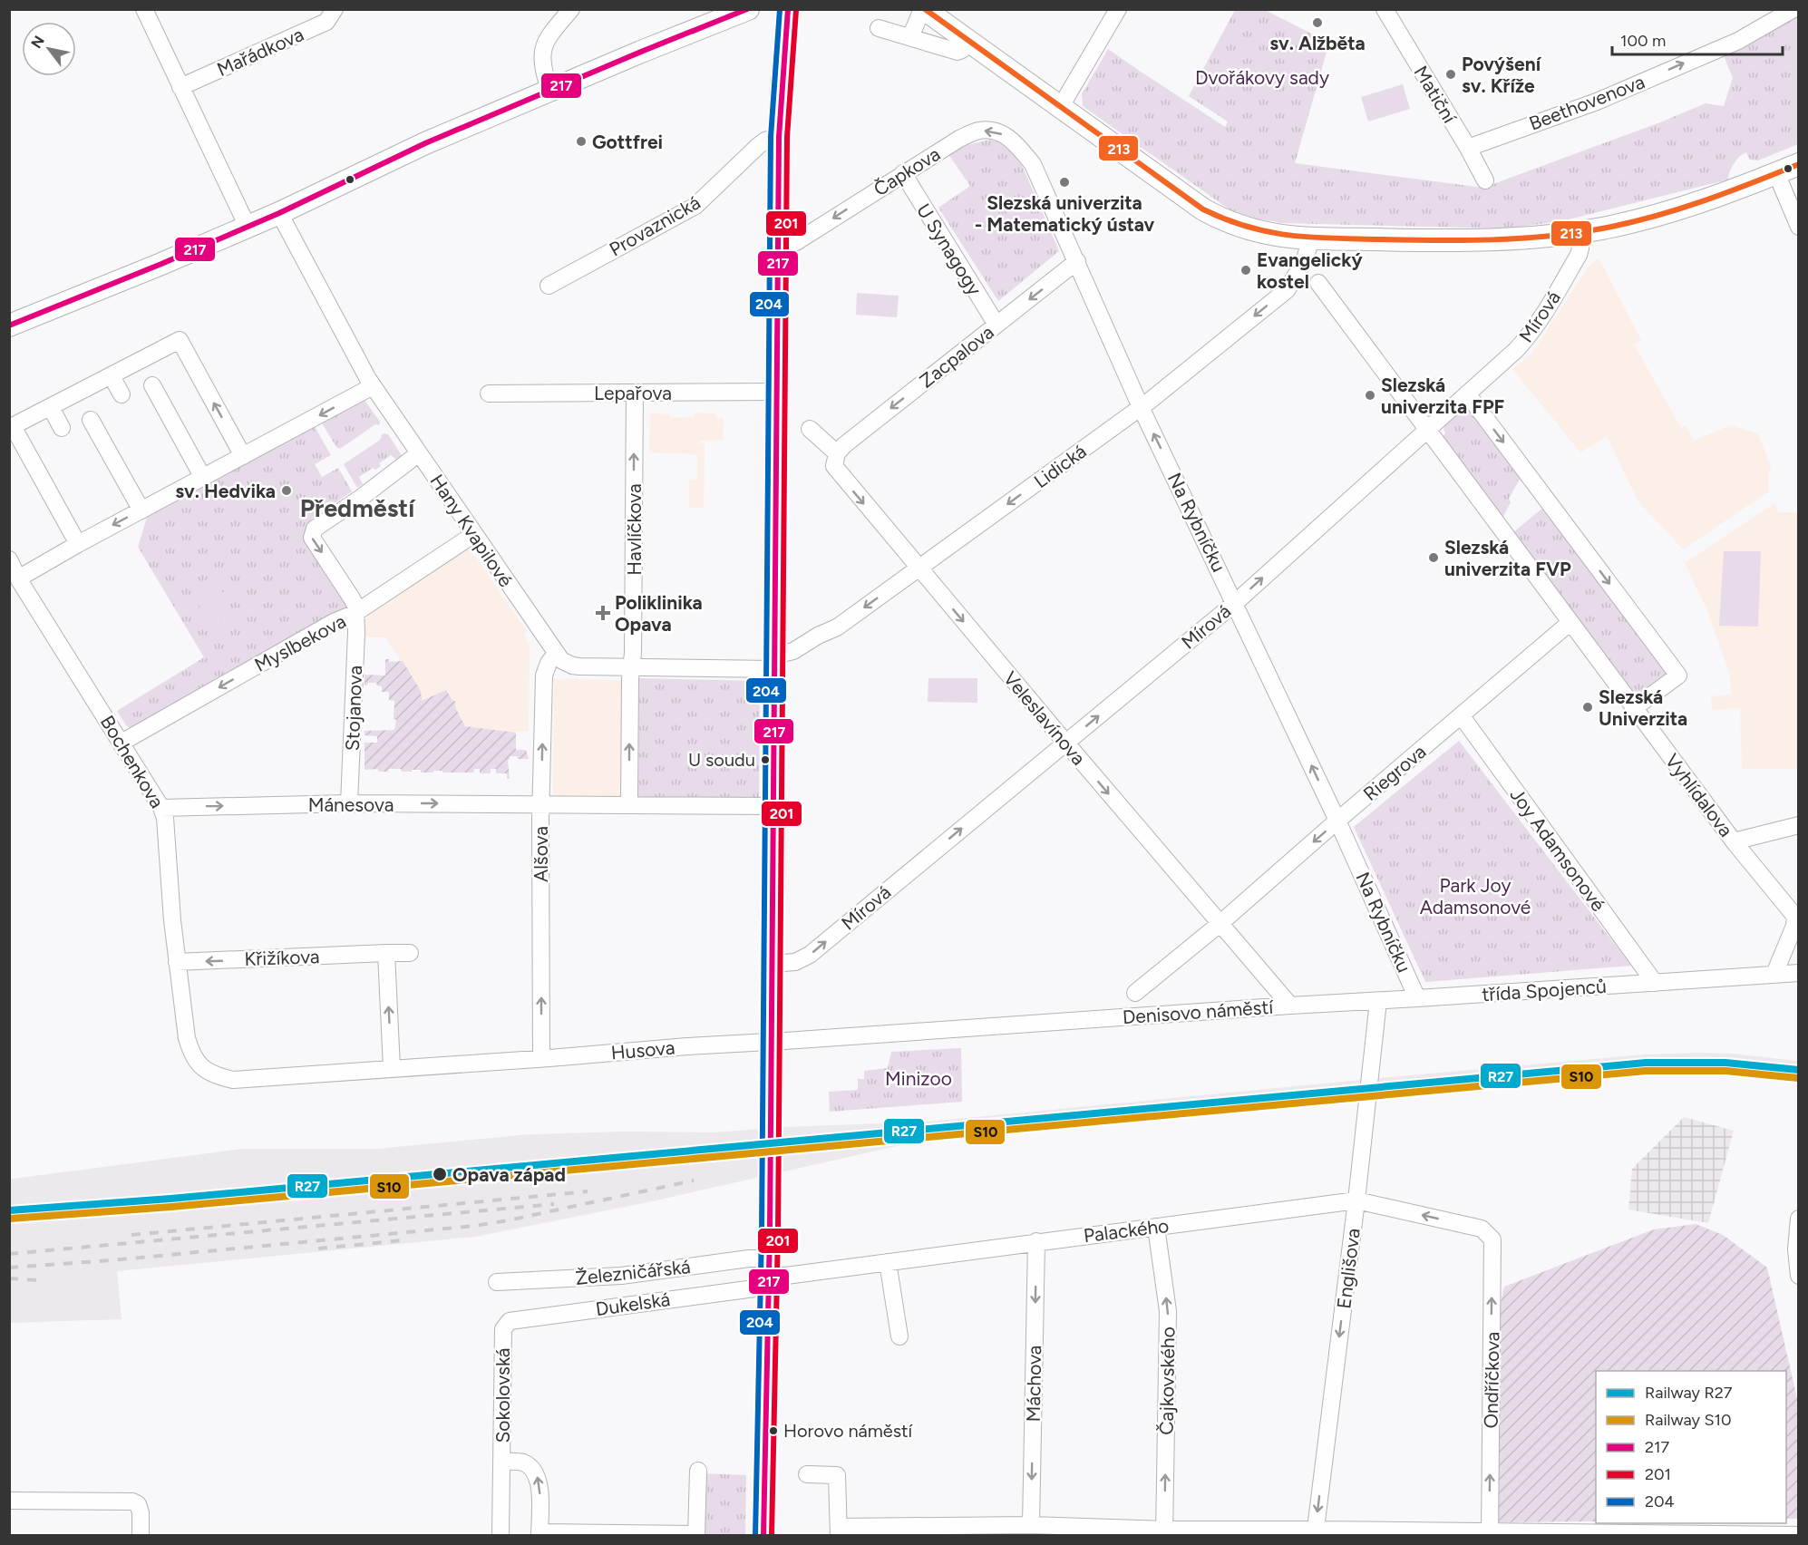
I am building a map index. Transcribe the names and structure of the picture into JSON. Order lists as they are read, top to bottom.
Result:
{
  "streets": {
    "street": [
      "Mařádkova",
      "Matiční",
      "Beethovenova",
      "Čapkova",
      "Provaznická",
      "U Synagogy",
      "Mírová",
      "Zacpalova",
      "Lepařova",
      "Lidická",
      "Na Rybníčku",
      "Havlíčkova",
      "Hany Kvapilové",
      "Myslbekova",
      "Stojanova",
      "Veleslavínova",
      "Bochenkova",
      "Riegrova",
      "Vyhlídalova",
      "Mánesova",
      "Joy Adamsonové",
      "Alšova",
      "Křižíkova",
      "třída Spojenců",
      "Denisovo náměstí",
      "Husova",
      "Palackého",
      "Englišova",
      "Železničářská",
      "Dukelská",
      "Ondříčkova",
      "Čajkovského",
      "Máchova",
      "Sokolovská"
    ]
  },
  "crossings": [
    ["Matiční", "Beethovenova"],
    ["Čapkova", "U Synagogy"],
    ["Čapkova", "Na Rybníčku"],
    ["U Synagogy", "Zacpalova"],
    ["Mírová", "Na Rybníčku"],
    ["Mírová", "Veleslavínova"],
    ["Mírová", "Vyhlídalova"],
    ["Zacpalova", "Na Rybníčku"],
    ["Zacpalova", "Veleslavínova"],
    ["Lepařova", "Havlíčkova"],
    ["Lidická", "Na Rybníčku"],
    ["Lidická", "Hany Kvapilové"],
    ["Lidická", "Veleslavínova"],
    ["Na Rybníčku", "Riegrova"],
    ["Na Rybníčku", "třída Spojenců"],
    ["Havlíčkova", "Hany Kvapilové"],
    ["Havlíčkova", "Mánesova"],
    ["Hany Kvapilové", "Myslbekova"],
    ["Hany Kvapilové", "Alšova"],
    ["Myslbekova", "Stojanova"],
    ["Myslbekova", "Bochenkova"],
    ["Stojanova", "Mánesova"],
    ["Veleslavínova", "Riegrova"],
    ["Veleslavínova", "třída Spojenců"],
    ["Veleslavínova", "Denisovo náměstí"],
    ["Bochenkova", "Mánesova"],
    ["Bochenkova", "Křižíkova"],
    ["Bochenkova", "Husova"],
    ["Riegrova", "Vyhlídalova"],
    ["Riegrova", "Joy Adamsonové"],
    ["Vyhlídalova", "třída Spojenců"],
    ["Mánesova", "Alšova"],
    ["Joy Adamsonové", "třída Spojenců"],
    ["Alšova", "Husova"],
    ["třída Spojenců", "Denisovo náměstí"],
    ["třída Spojenců", "Englišova"],
    ["Denisovo náměstí", "Husova"],
    ["Palackého", "Englišova"],
    ["Palackého", "Železničářská"],
    ["Palackého", "Dukelská"],
    ["Palackého", "Ondříčkova"],
    ["Palackého", "Čajkovského"],
    ["Palackého", "Máchova"],
    ["Železničářská", "Dukelská"],
    ["Dukelská", "Sokolovská"]
  ],
  "one_way": [
    "Beethovenova",
    "Čapkova",
    "Mírová",
    "Zacpalova",
    "Lidická",
    "Na Rybníčku",
    "Havlíčkova",
    "Myslbekova",
    "Veleslavínova",
    "Mánesova",
    "Alšova",
    "Křižíkova",
    "Englišova",
    "Ondříčkova",
    "Čajkovského",
    "Máchova"
  ],
  "districts": ["Předměstí"],
  "parks": ["Dvořákovy sady", "Park Joy Adamsonové", "Minizoo"],
  "places": {
    "other": [
      "sv. Alžběta",
      "Povýšení sv. Kříže",
      "Gottfrei",
      "Slezská univerzita - Matematický ústav",
      "Evangelický kostel",
      "Slezská univerzita FPF",
      "sv. Hedvika",
      "Slezská univerzita FVP",
      "Slezská Univerzita",
      "U soudu",
      "Opava západ",
      "Horovo náměstí"
    ],
    "health": ["Poliklinika Opava"]
  },
  "lines": [
    "transit line 217",
    "transit line 204",
    "transit line 213",
    "transit line 201",
    "rail line R27",
    "rail line S10"
  ],
  "legend": [
    "Railway R27",
    "Railway S10",
    "217",
    "201",
    "204"
  ],
  "scale_bar": "100 m",
  "north": "top left"
}
